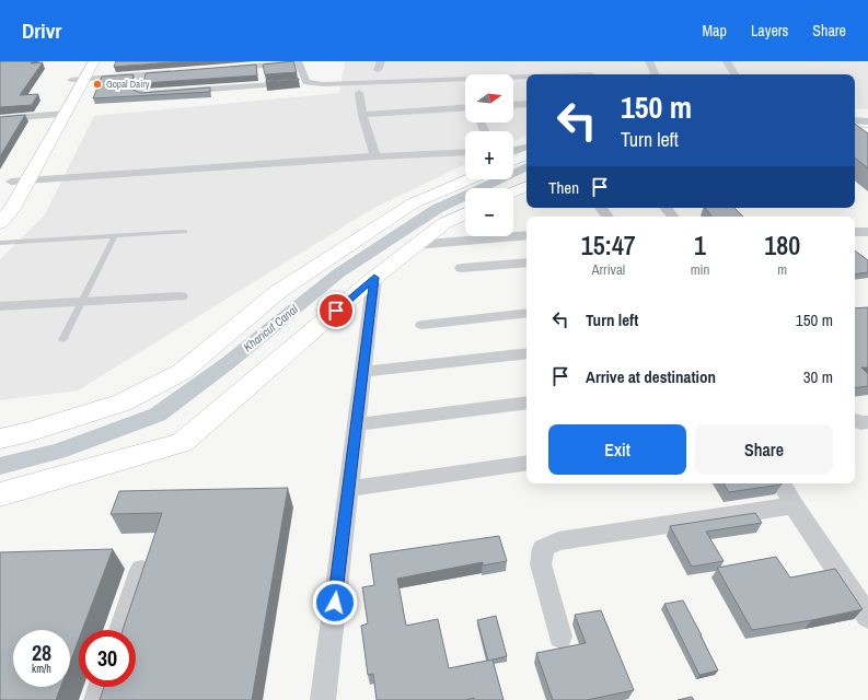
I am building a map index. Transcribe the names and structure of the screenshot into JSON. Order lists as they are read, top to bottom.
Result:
{
  "water": ["Kharicut Canal"],
  "places": ["Gopal Dairy"],
  "north": "right",
  "page": {
    "header": "Drivr",
    "nav": ["Map", "Layers", "Share"],
    "map_buttons": ["+", "−"],
    "turn": ["150 m", "Turn left"],
    "then": "Then",
    "eta": [
      "15:47",
      "Arrival",
      "1",
      "min",
      "180",
      "m"
    ],
    "list": [
      {
        "name": "Turn left",
        "value": "150 m"
      },
      {
        "name": "Arrive at destination",
        "value": "30 m"
      }
    ],
    "buttons": ["Exit", "Share"],
    "speed": "28 km/h",
    "limit": "30"
  }
}
